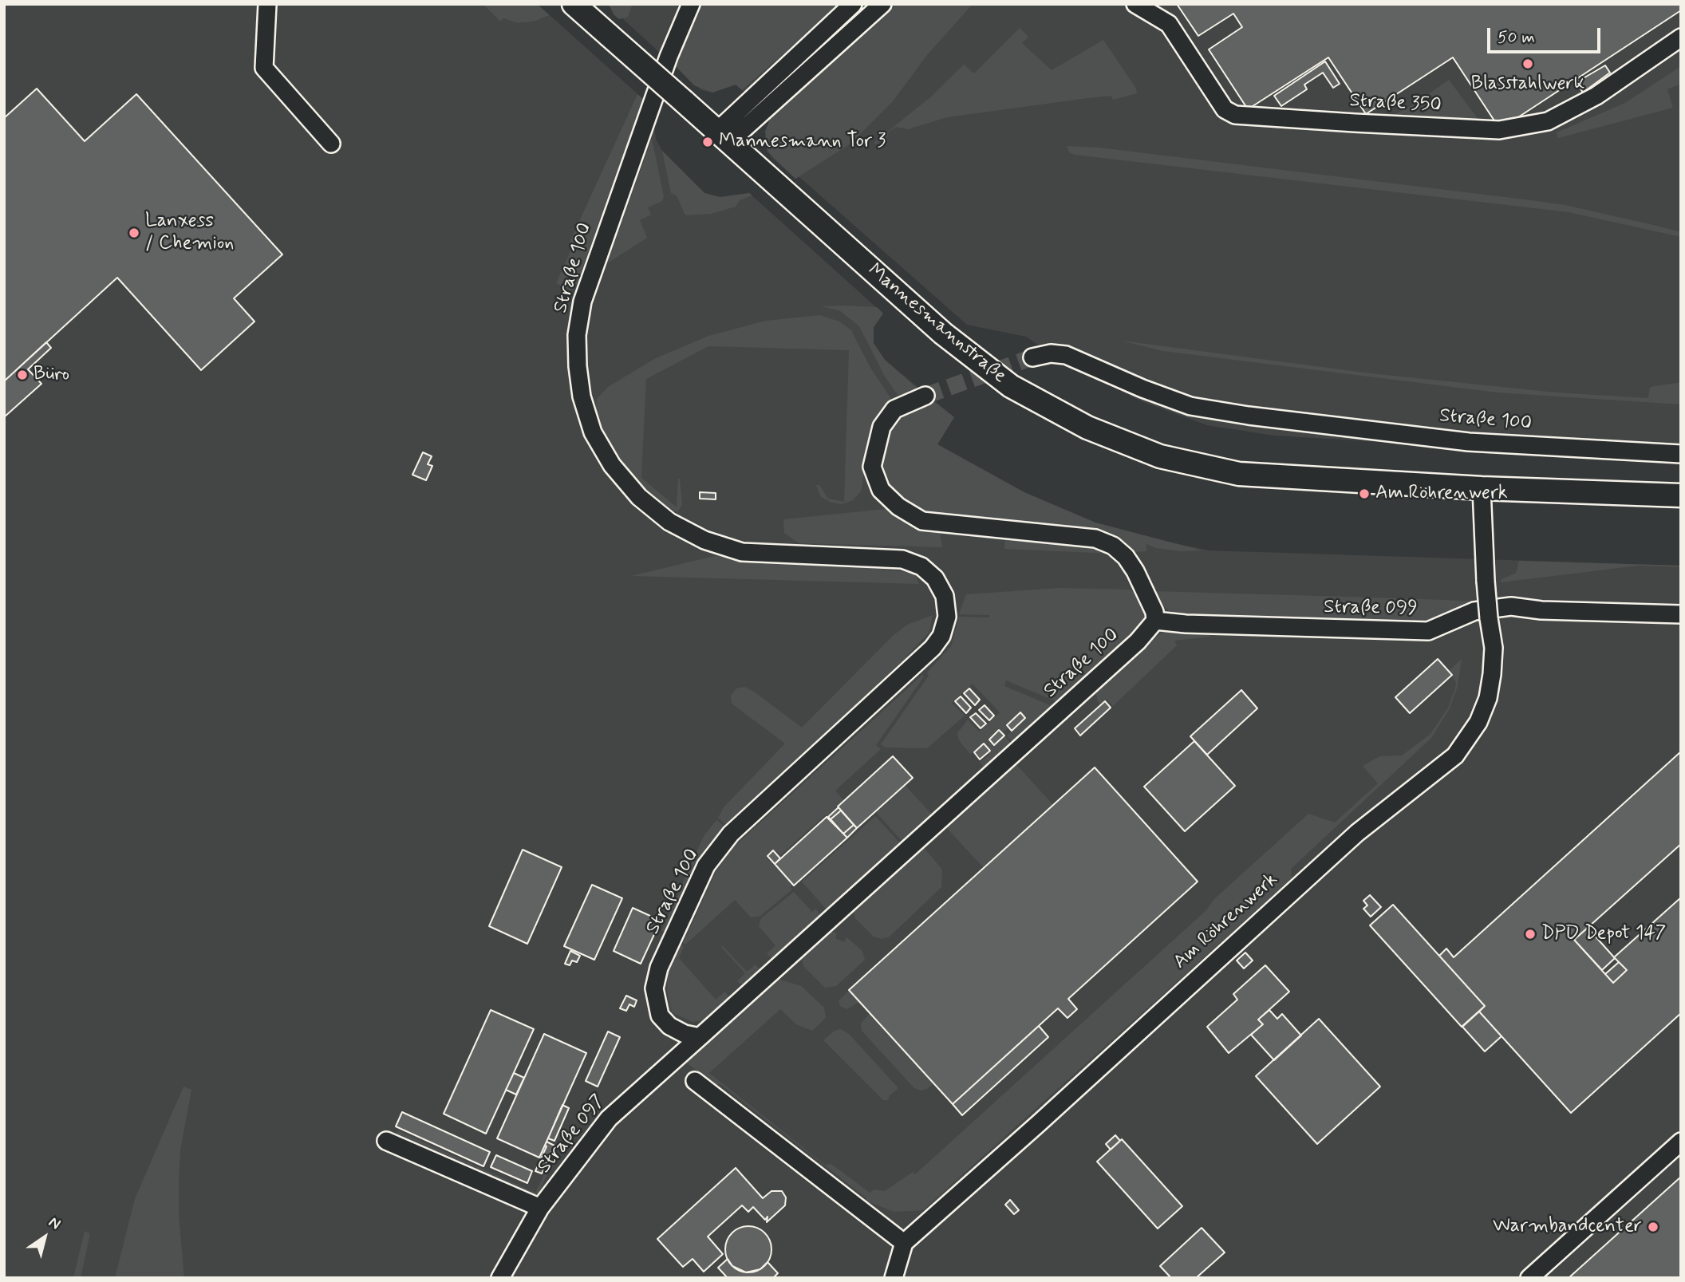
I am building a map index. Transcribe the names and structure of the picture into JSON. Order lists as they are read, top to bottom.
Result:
{
  "streets": {
    "main road": ["Mannesmannstraße"],
    "street": [
      "Straße 350",
      "Straße 100",
      "Straße 099",
      "Am Röhrenwerk",
      "Straße 097"
    ]
  },
  "crossings": [
    ["Straße 100", "Straße 099"],
    ["Straße 100", "Straße 097"],
    ["Mannesmannstraße", "Am Röhrenwerk"]
  ],
  "places": [
    "Blasstahlwerk",
    "Mannesmann Tor 3",
    "Lanxess / Chemion",
    "Büro",
    "Am Röhrenwerk",
    "DPD Depot 147",
    "Warmbandcenter"
  ],
  "scale_bar": "50 m",
  "north": "top right"
}
